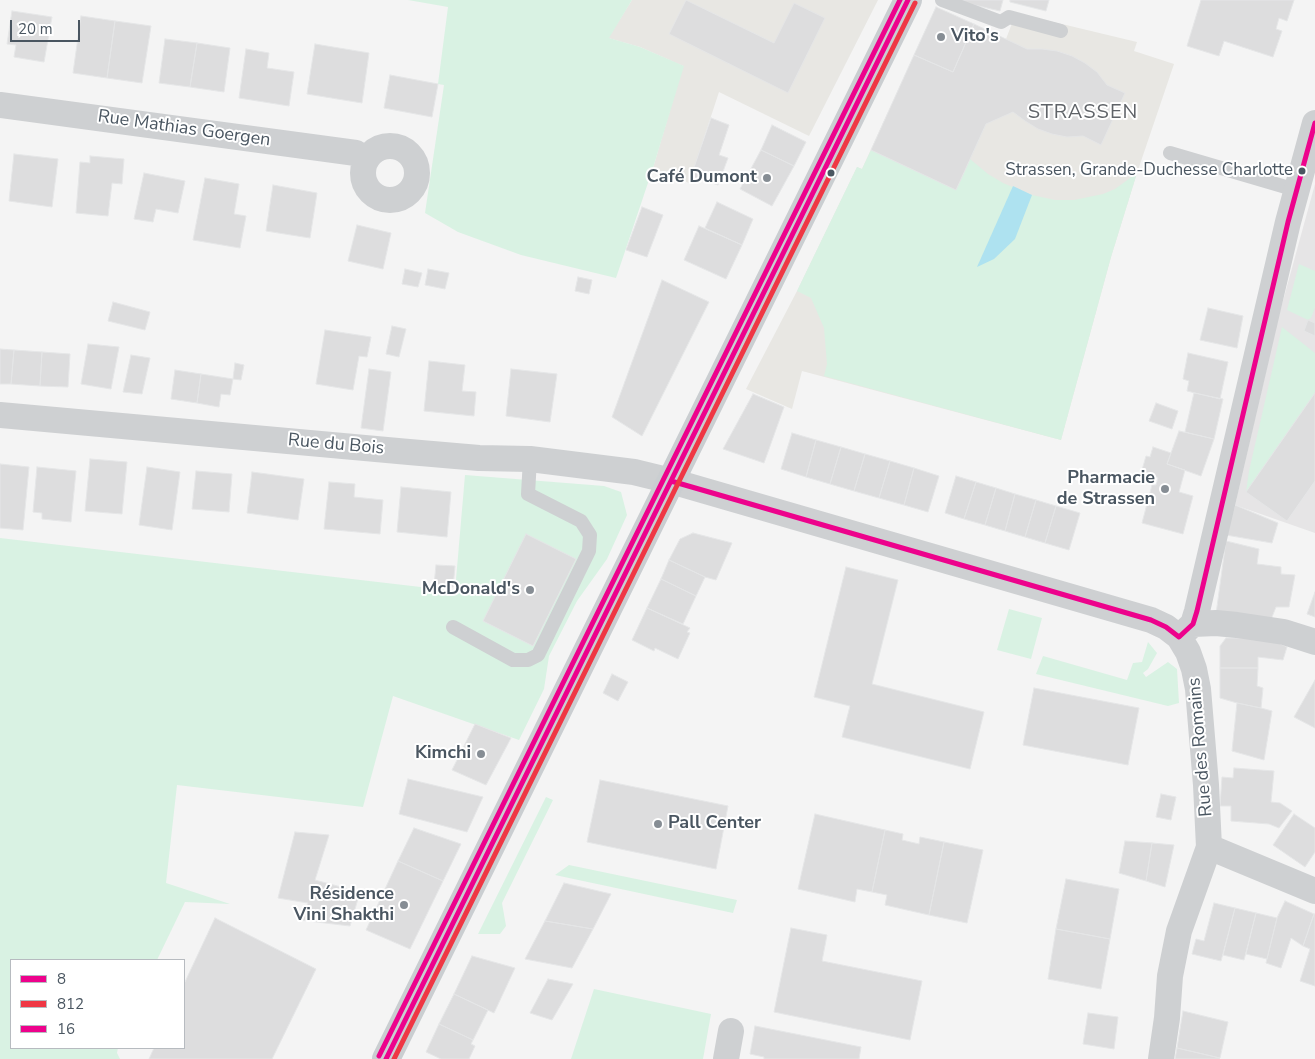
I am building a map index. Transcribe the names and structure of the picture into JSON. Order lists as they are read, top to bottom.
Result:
{
  "streets": {
    "street": ["Rue Mathias Goergen", "Rue du Bois", "Rue des Romains"]
  },
  "crossings": [
    ["Rue du Bois", "Rue des Romains"]
  ],
  "districts": ["STRASSEN"],
  "places": [
    "Vito's",
    "Strassen, Grande-Duchesse Charlotte",
    "Café Dumont",
    "Pharmacie de Strassen",
    "McDonald's",
    "Kimchi",
    "Pall Center",
    "Résidence Vini Shakthi"
  ],
  "lines": ["transit line 8", "transit line 16", "transit line 812"],
  "legend": ["8", "812", "16"],
  "scale_bar": "20 m"
}
